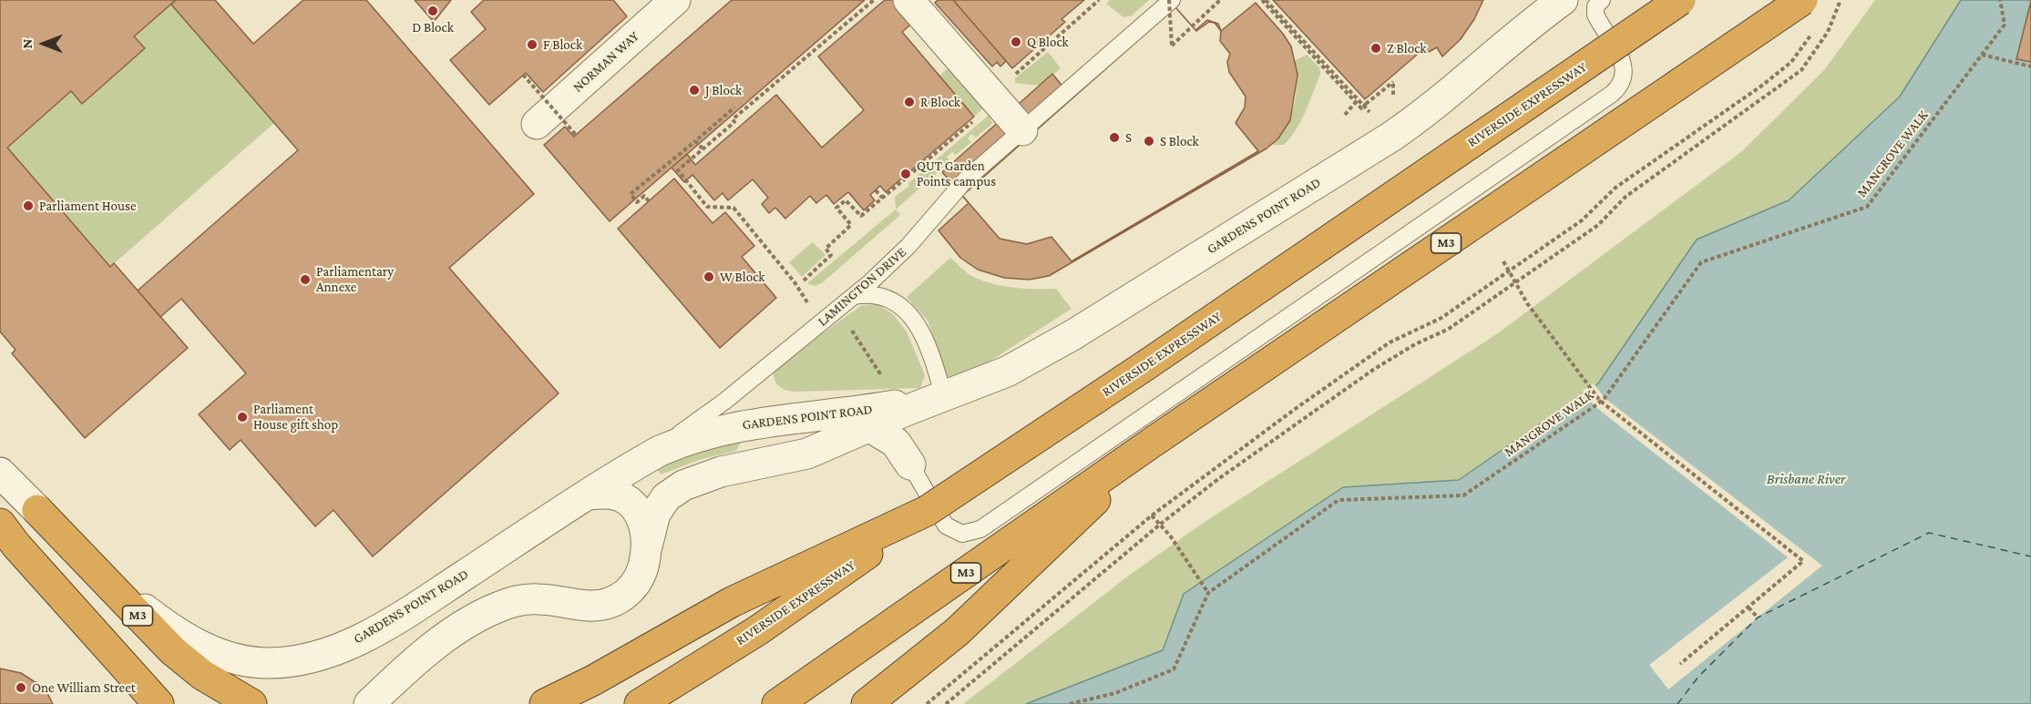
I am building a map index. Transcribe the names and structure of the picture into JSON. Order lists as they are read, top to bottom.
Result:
{
  "streets": {
    "highway": ["RIVERSIDE EXPRESSWAY", "M3"],
    "street": ["NORMAN WAY", "GARDENS POINT ROAD"],
    "lane": ["LAMINGTON DRIVE"],
    "path": ["MANGROVE WALK"]
  },
  "crossings": [
    ["GARDENS POINT ROAD", "M3"],
    ["GARDENS POINT ROAD", "LAMINGTON DRIVE"]
  ],
  "water": ["Brisbane River"],
  "places": [
    "D Block",
    "Q Block",
    "F Block",
    "Z Block",
    "J Block",
    "R Block",
    "S",
    "S Block",
    "QUT Garden Points campus",
    "Parliament House",
    "W Block",
    "Parliamentary Annexe",
    "Parliament House gift shop",
    "One William Street"
  ],
  "north": "left"
}
